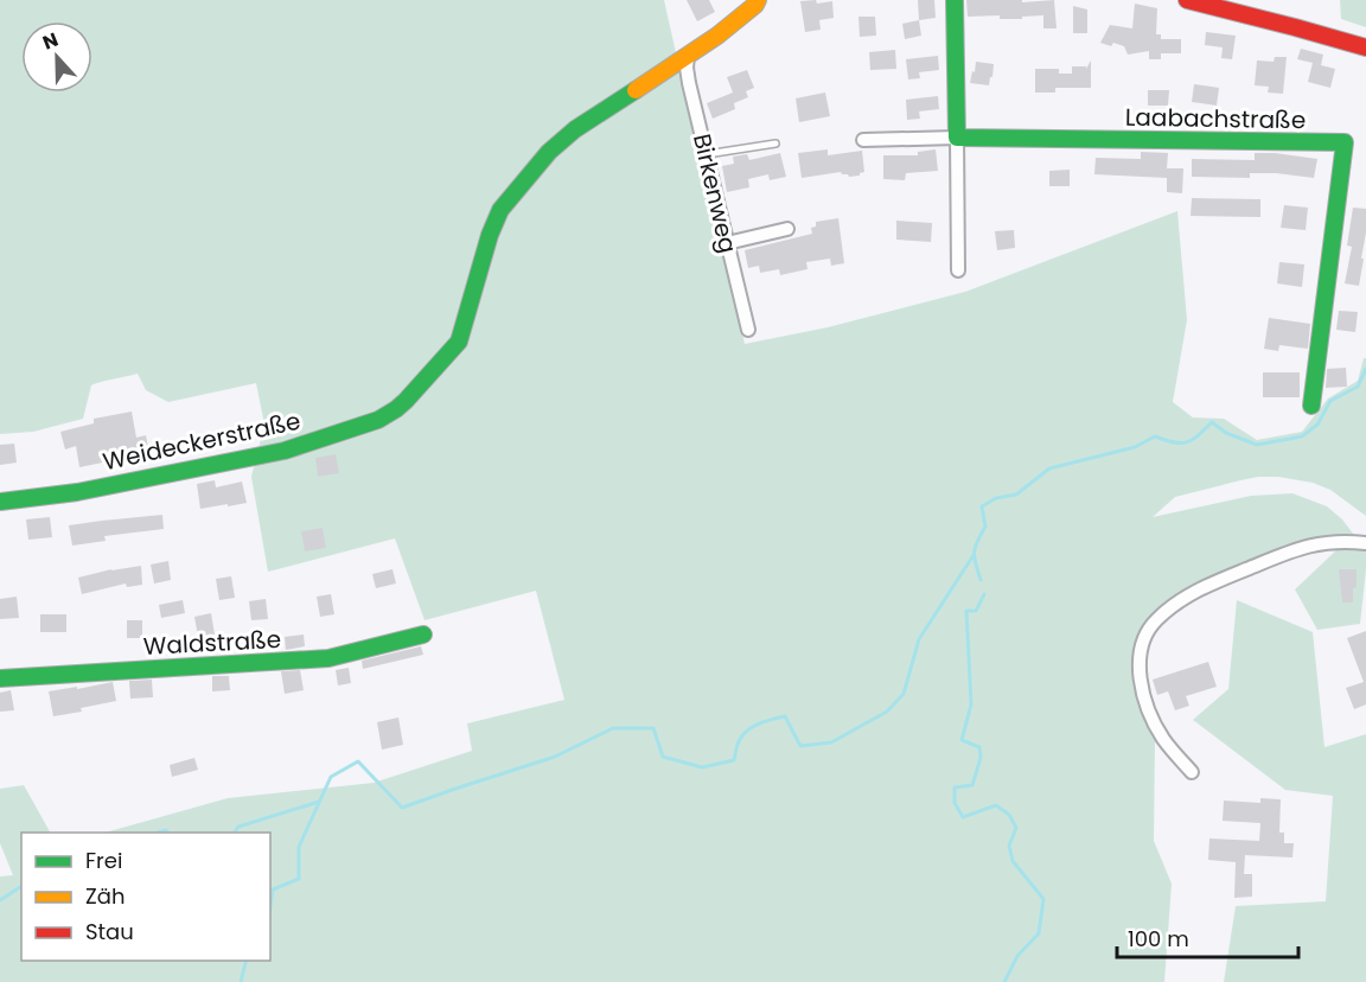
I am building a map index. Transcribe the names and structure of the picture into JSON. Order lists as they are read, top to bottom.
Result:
{
  "streets": {
    "street": [
      "Laabachstraße",
      "Birkenweg",
      "Weideckerstraße",
      "Waldstraße"
    ]
  },
  "crossings": [
    ["Birkenweg", "Weideckerstraße"]
  ],
  "legend": ["Frei", "Zäh", "Stau"],
  "scale_bar": "100 m",
  "north": "top"
}
